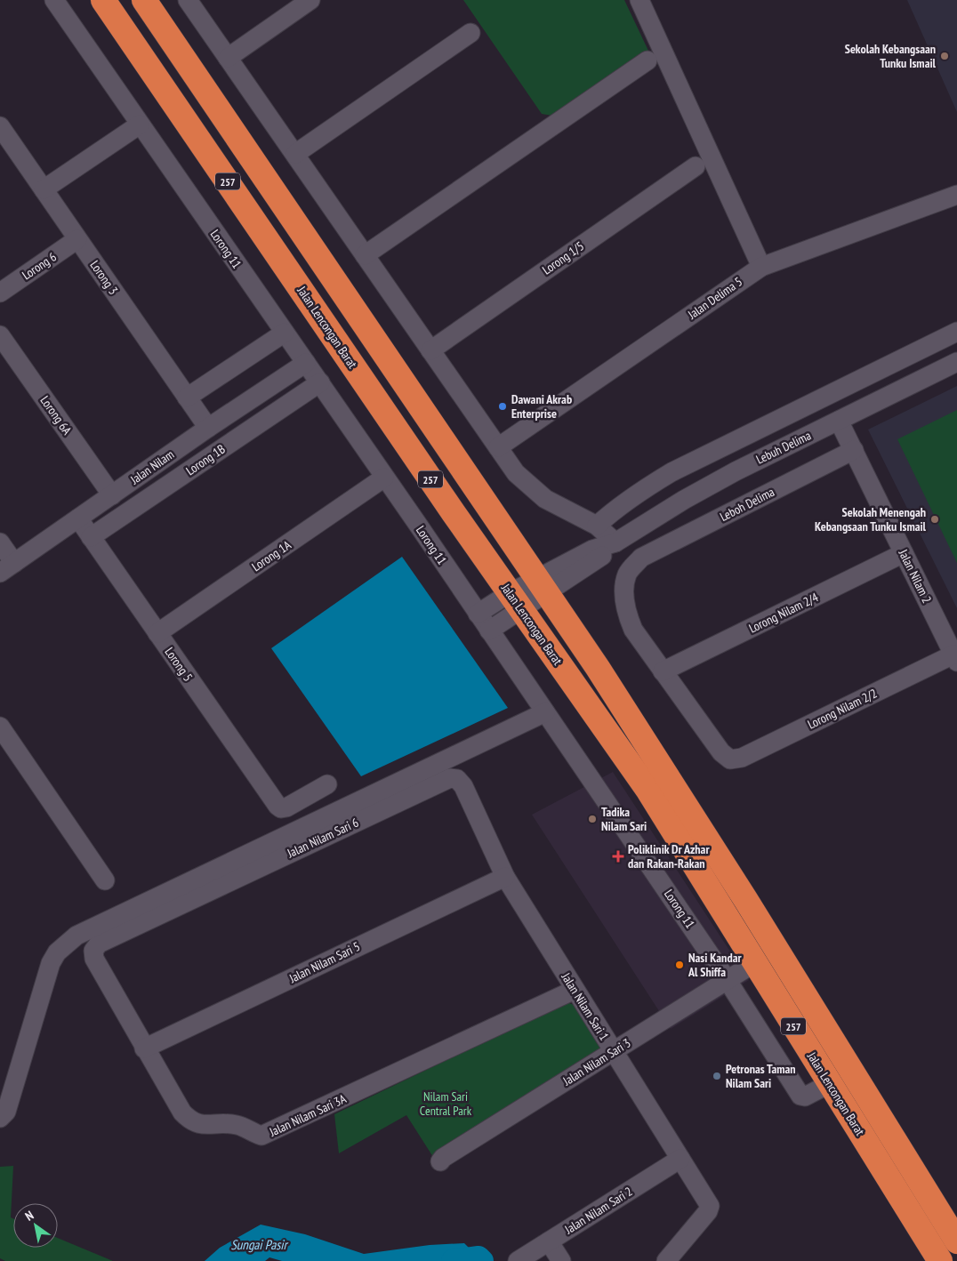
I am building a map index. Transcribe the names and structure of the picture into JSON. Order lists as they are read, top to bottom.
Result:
{
  "streets": {
    "highway": ["257", "Jalan Lencongan Barat"],
    "street": [
      "Lorong 11",
      "Lorong 1/5",
      "Lorong 6",
      "Lorong 3",
      "Jalan Delima 5",
      "Lorong 6A",
      "Lebuh Delima",
      "Lorong 1B",
      "Jalan Nilam",
      "Leboh Delima",
      "Lorong 1A",
      "Jalan Nilam 2",
      "Lorong Nilam 2/4",
      "Lorong 5",
      "Lorong Nilam 2/2",
      "Jalan Nilam Sari 6",
      "Jalan Nilam Sari 5",
      "Jalan Nilam Sari 1",
      "Jalan Nilam Sari 3",
      "Jalan Nilam Sari 3A",
      "Jalan Nilam Sari 2"
    ]
  },
  "crossings": [
    ["Lorong 11", "Jalan Lencongan Barat"],
    ["Lorong 11", "Lorong 1B"],
    ["Lorong 11", "Jalan Nilam"],
    ["Lorong 11", "Lorong 1A"],
    ["Lorong 11", "Jalan Nilam Sari 3"],
    ["Lorong 6", "Lorong 3"],
    ["Lorong 3", "Jalan Nilam"],
    ["Jalan Lencongan Barat", "Lebuh Delima"],
    ["Jalan Lencongan Barat", "Jalan Nilam Sari 3"],
    ["Lorong 6A", "Jalan Nilam"],
    ["Lebuh Delima", "Jalan Nilam 2"],
    ["Lorong 1B", "Lorong 5"],
    ["Jalan Nilam", "Lorong 5"],
    ["Leboh Delima", "Jalan Nilam 2"],
    ["Leboh Delima", "Lorong Nilam 2/4"],
    ["Leboh Delima", "Lorong Nilam 2/2"],
    ["Lorong 1A", "Lorong 5"],
    ["Jalan Nilam 2", "Lorong Nilam 2/4"],
    ["Jalan Nilam 2", "Lorong Nilam 2/2"],
    ["Lorong Nilam 2/4", "Lorong Nilam 2/2"],
    ["Jalan Nilam Sari 6", "Jalan Nilam Sari 5"],
    ["Jalan Nilam Sari 6", "Jalan Nilam Sari 1"],
    ["Jalan Nilam Sari 6", "Jalan Nilam Sari 3A"],
    ["Jalan Nilam Sari 5", "Jalan Nilam Sari 1"],
    ["Jalan Nilam Sari 5", "Jalan Nilam Sari 3A"],
    ["Jalan Nilam Sari 1", "Jalan Nilam Sari 3"],
    ["Jalan Nilam Sari 1", "Jalan Nilam Sari 3A"],
    ["Jalan Nilam Sari 1", "Jalan Nilam Sari 2"]
  ],
  "water": ["Sungai Pasir"],
  "parks": ["Nilam Sari Central Park"],
  "places": {
    "other": [
      "Sekolah Kebangsaan Tunku Ismail",
      "Dawani Akrab Enterprise",
      "Sekolah Menengah Kebangsaan Tunku Ismail",
      "Tadika Nilam Sari",
      "Nasi Kandar Al Shiffa",
      "Petronas Taman Nilam Sari"
    ],
    "health": ["Poliklinik Dr Azhar dan Rakan-Rakan"]
  },
  "north": "top left"
}
